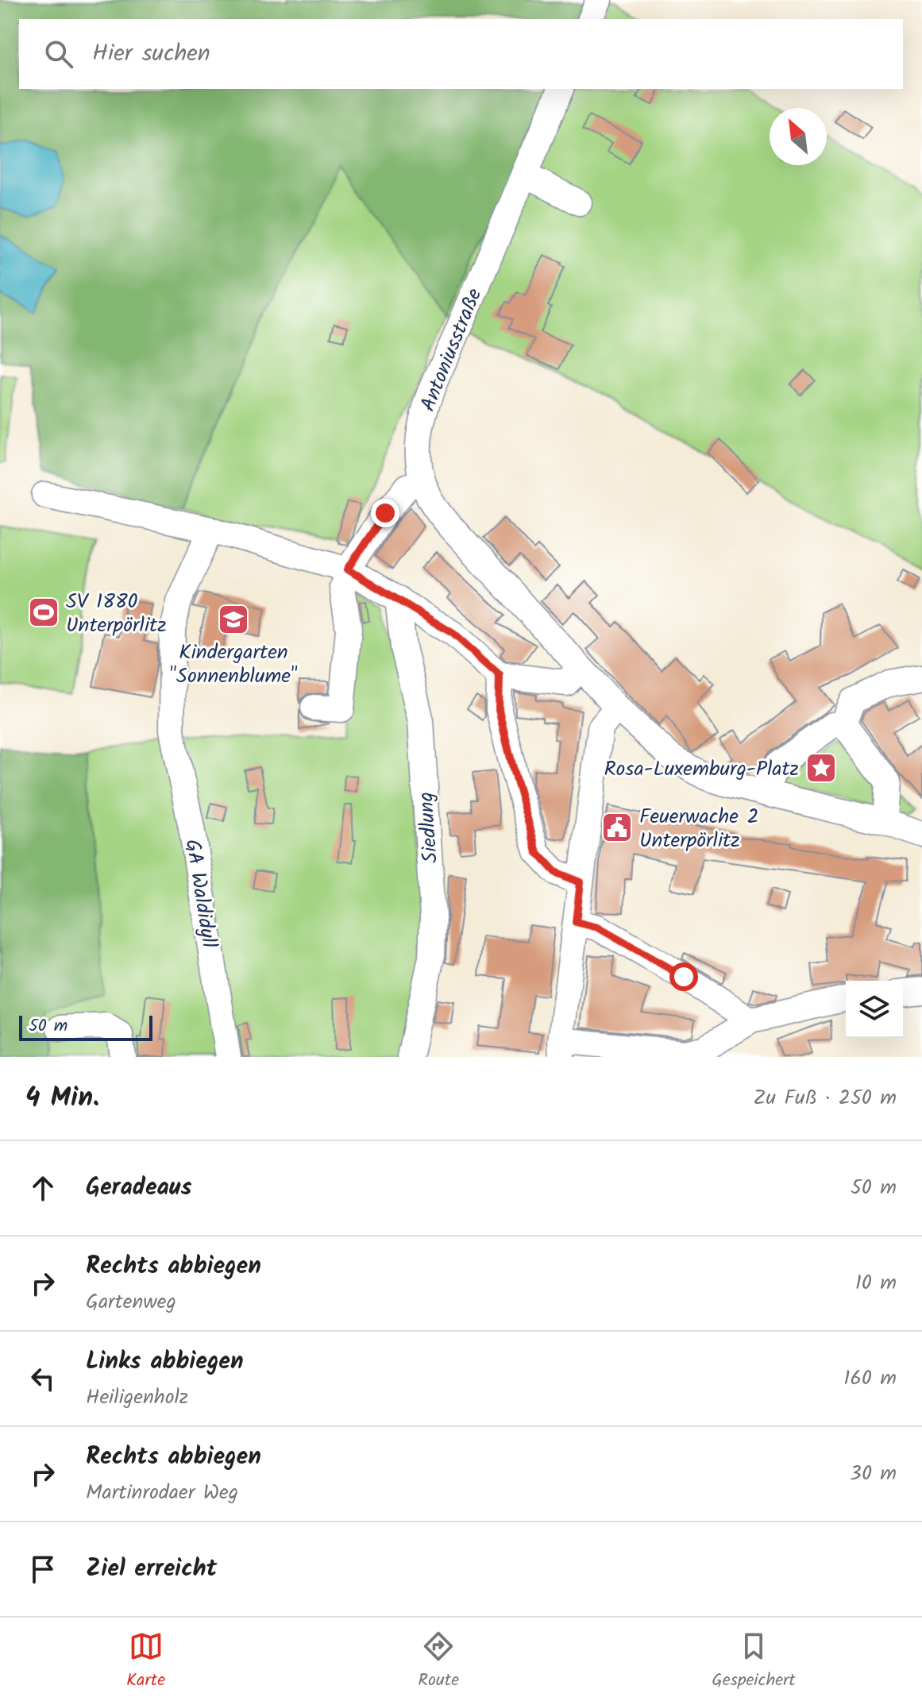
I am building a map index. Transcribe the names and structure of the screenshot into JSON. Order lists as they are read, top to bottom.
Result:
{
  "streets": {
    "street": ["Antoniusstraße", "Siedlung", "GA Waldidyll"]
  },
  "places": {
    "sports": ["SV 1880 Unterpörlitz"],
    "school or university": ["Kindergarten \"Sonnenblume\""],
    "place": ["Rosa-Luxemburg-Platz"],
    "public building": ["Feuerwache 2 Unterpörlitz"]
  },
  "scale_bar": "50 m",
  "north": "top left",
  "page": {
    "search": "Hier suchen",
    "scale": "50 m",
    "heading": ["4 Min.", "Zu Fuß · 250 m"],
    "list": [
      ["Geradeaus", "50 m"],
      ["Rechts abbiegen", "Gartenweg", "10 m"],
      ["Links abbiegen", "Heiligenholz", "160 m"],
      ["Rechts abbiegen", "Martinrodaer Weg", "30 m"],
      "Ziel erreicht"
    ],
    "nav": ["Karte", "Route", "Gespeichert"]
  }
}
